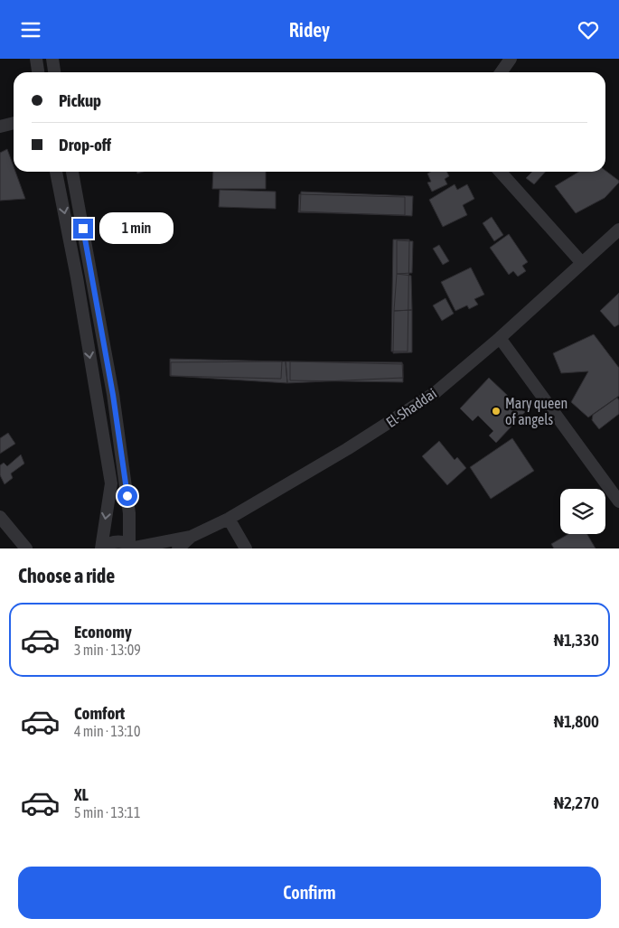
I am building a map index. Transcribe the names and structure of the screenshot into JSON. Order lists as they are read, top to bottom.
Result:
{
  "streets": {
    "street": ["El-Shaddai"]
  },
  "places": ["Mary queen of angels"],
  "page": {
    "header": "Ridey",
    "banner": ["Pickup", "Drop-off"],
    "bubble": "1 min",
    "heading": "Choose a ride",
    "list": [
      {
        "name": "Economy",
        "note": "3 min · 13:09",
        "value": "₦1,330"
      },
      {
        "name": "Comfort",
        "note": "4 min · 13:10",
        "value": "₦1,800"
      },
      {
        "name": "XL",
        "note": "5 min · 13:11",
        "value": "₦2,270"
      }
    ],
    "buttons": "Confirm"
  }
}
